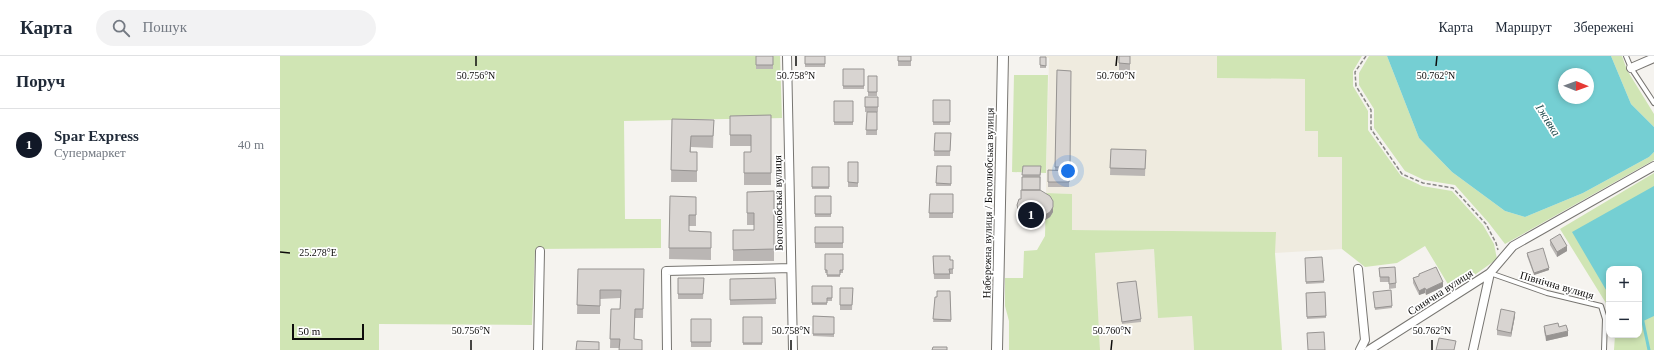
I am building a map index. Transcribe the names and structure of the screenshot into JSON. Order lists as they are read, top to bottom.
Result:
{
  "streets": {
    "street": ["Боголюбська вулиця", "Набережна вулиця / Боголюбська вулиця", "Сонячна вулиця"],
    "lane": ["Північна вулиця"]
  },
  "crossings": [
    ["Північна вулиця", "Сонячна вулиця"]
  ],
  "water": ["Іжівка"],
  "scale_bar": "50 m",
  "north": "right",
  "page": {
    "header": "Карта",
    "search": "Пошук",
    "nav": ["Карта", "Маршрут", "Збережені"],
    "heading": "Поруч",
    "list": [
      {
        "mark": "1",
        "name": "Spar Express",
        "note": "Супермаркет",
        "value": "40 m"
      }
    ],
    "pins": "1",
    "map_buttons": ["+", "−"],
    "scale": "50 m"
  },
  "coordinates": [
    "50.756°N",
    "50.758°N",
    "50.760°N",
    "50.762°N",
    "25.278°E"
  ]
}
